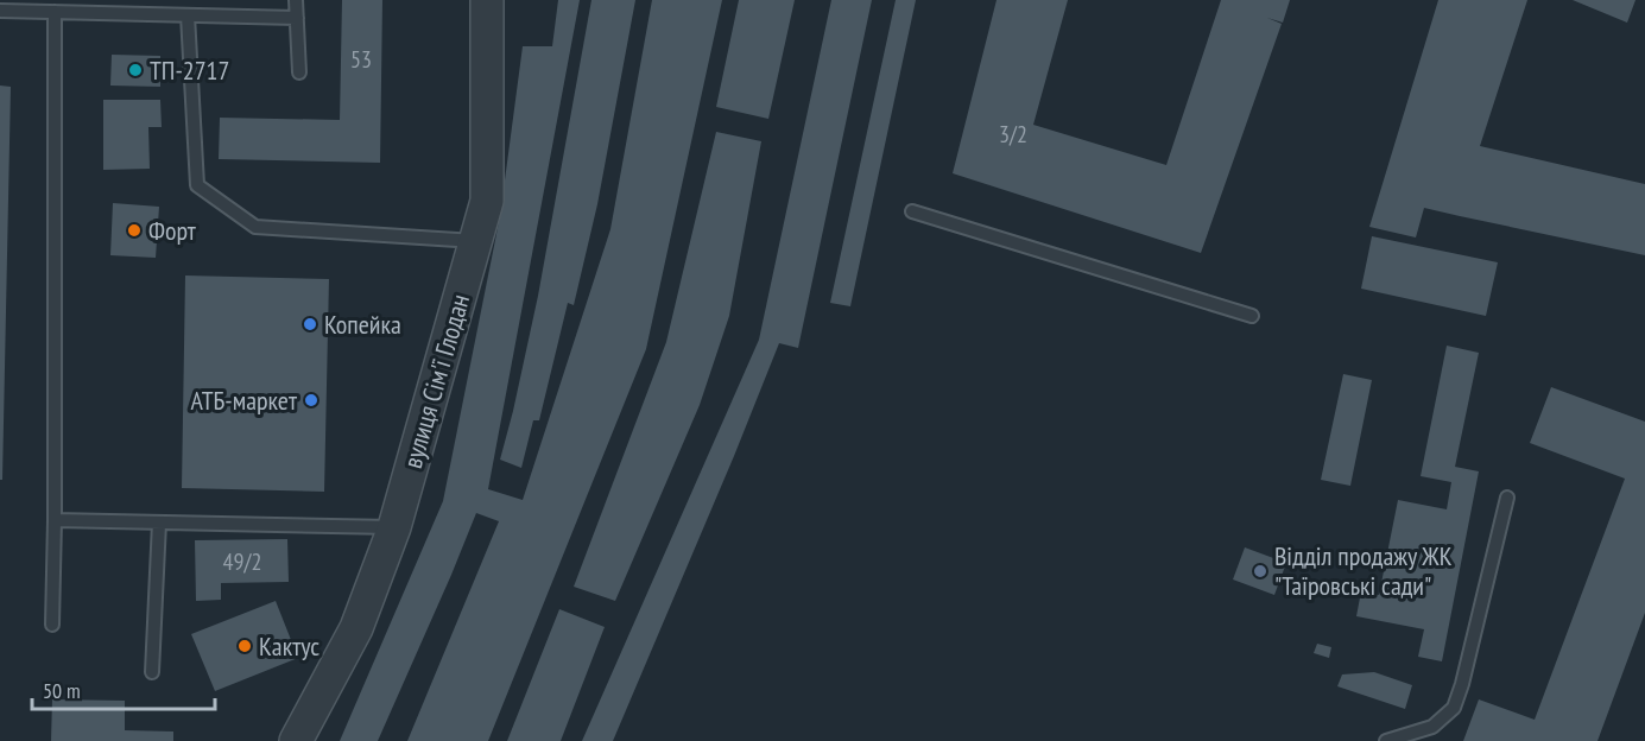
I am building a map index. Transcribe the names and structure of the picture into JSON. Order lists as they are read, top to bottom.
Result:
{
  "streets": {
    "street": ["вулиця Сім'ї Глодан"]
  },
  "places": [
    "ТП-2717",
    "Форт",
    "Копейка",
    "АТБ-маркет",
    "Відділ продажу ЖК \"Таїровські сади\"",
    "Кактус"
  ],
  "house_numbers": ["53", "3/2", "49/2"],
  "scale_bar": "50 m"
}
